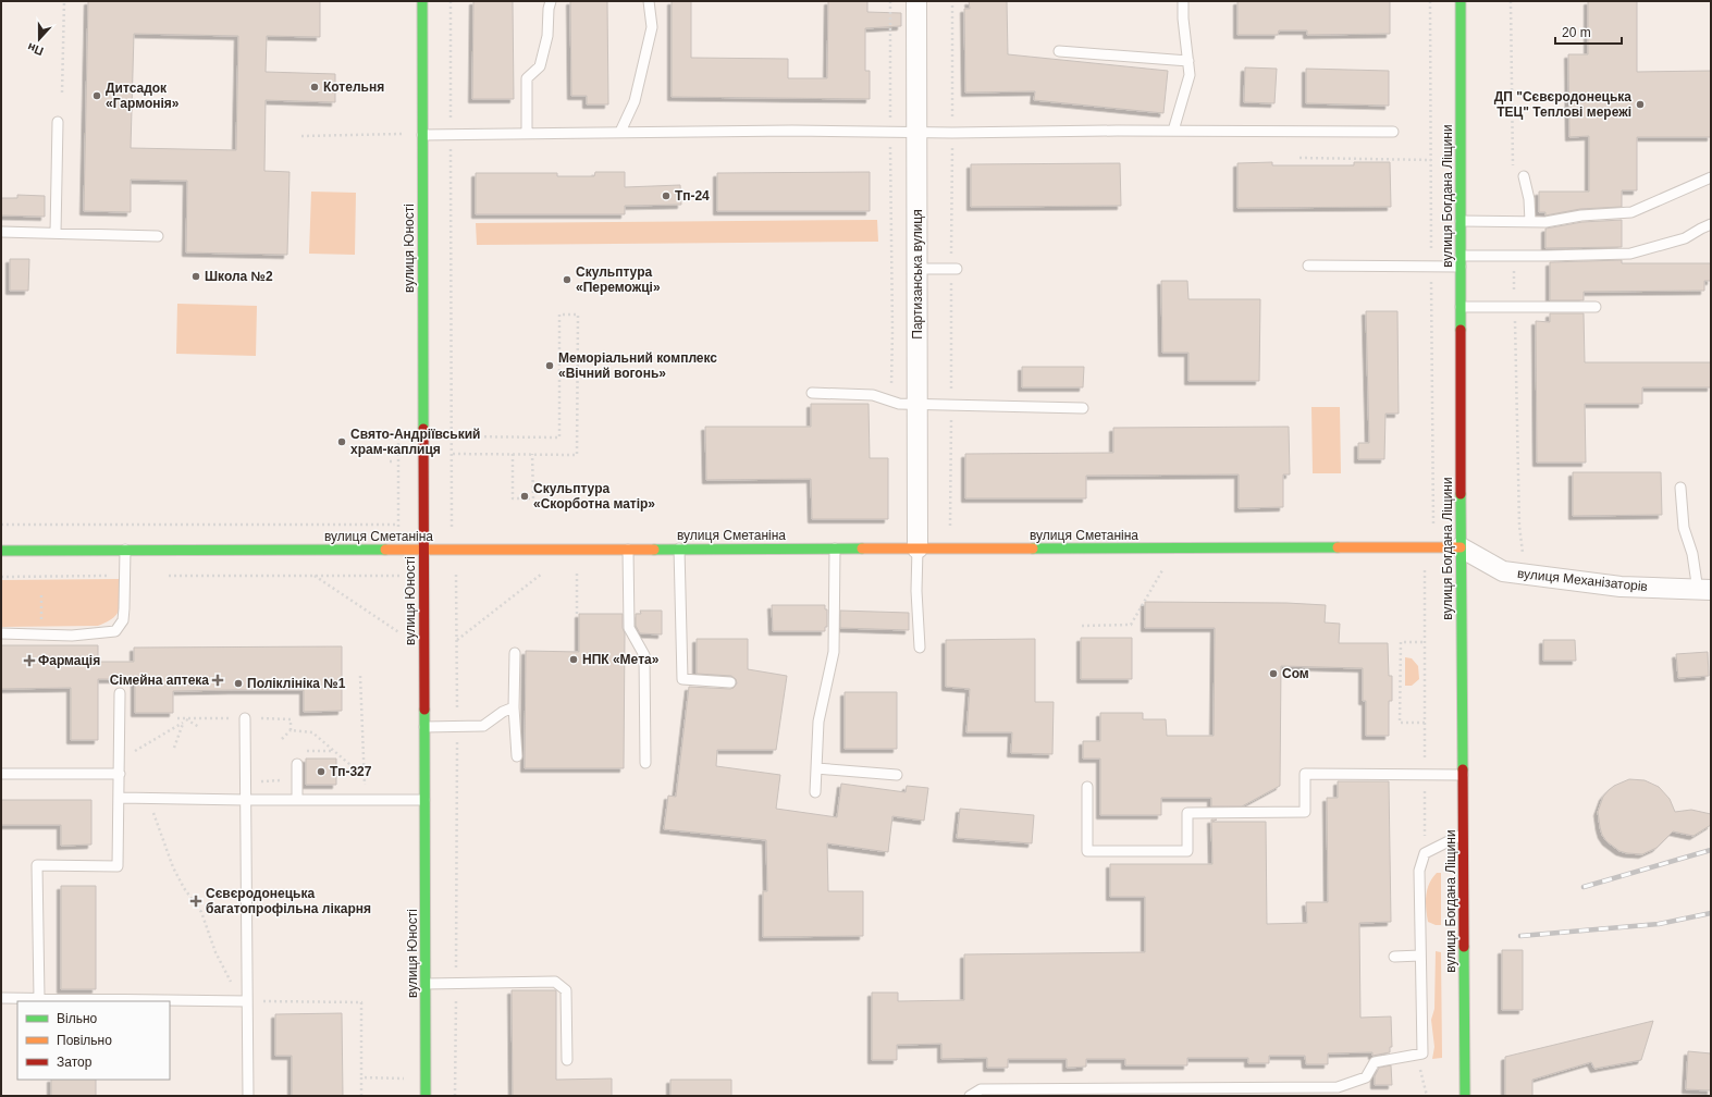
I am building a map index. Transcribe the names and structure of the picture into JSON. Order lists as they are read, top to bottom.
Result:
{
  "streets": {
    "street": [
      "вулиця Богдана Ліщини",
      "вулиця Юності",
      "Партизанська вулиця",
      "вулиця Сметаніна",
      "вулиця Механізаторів"
    ]
  },
  "crossings": [
    ["вулиця Богдана Ліщини", "вулиця Сметаніна"],
    ["вулиця Богдана Ліщини", "вулиця Механізаторів"],
    ["вулиця Юності", "вулиця Сметаніна"],
    ["Партизанська вулиця", "вулиця Сметаніна"],
    ["вулиця Сметаніна", "вулиця Механізаторів"]
  ],
  "places": {
    "other": [
      "Котельня",
      "Дитсадок «Гармонія»",
      "ДП \"Сєвєродонецька ТЕЦ\" Теплові мережі",
      "Тп-24",
      "Школа №2",
      "Скульптура «Переможці»",
      "Меморіальний комплекс «Вічний вогонь»",
      "Свято-Андріївський храм-каплиця",
      "Скульптура «Скорботна матір»",
      "НПК «Мета»",
      "Сом",
      "Поліклініка №1",
      "Тп-327"
    ],
    "health": ["Фармація", "Сімейна аптека", "Сєвєродонецька багатопрофільна лікарня"]
  },
  "legend": ["Вільно", "Повільно", "Затор"],
  "scale_bar": "20 m",
  "north": "bottom"
}
